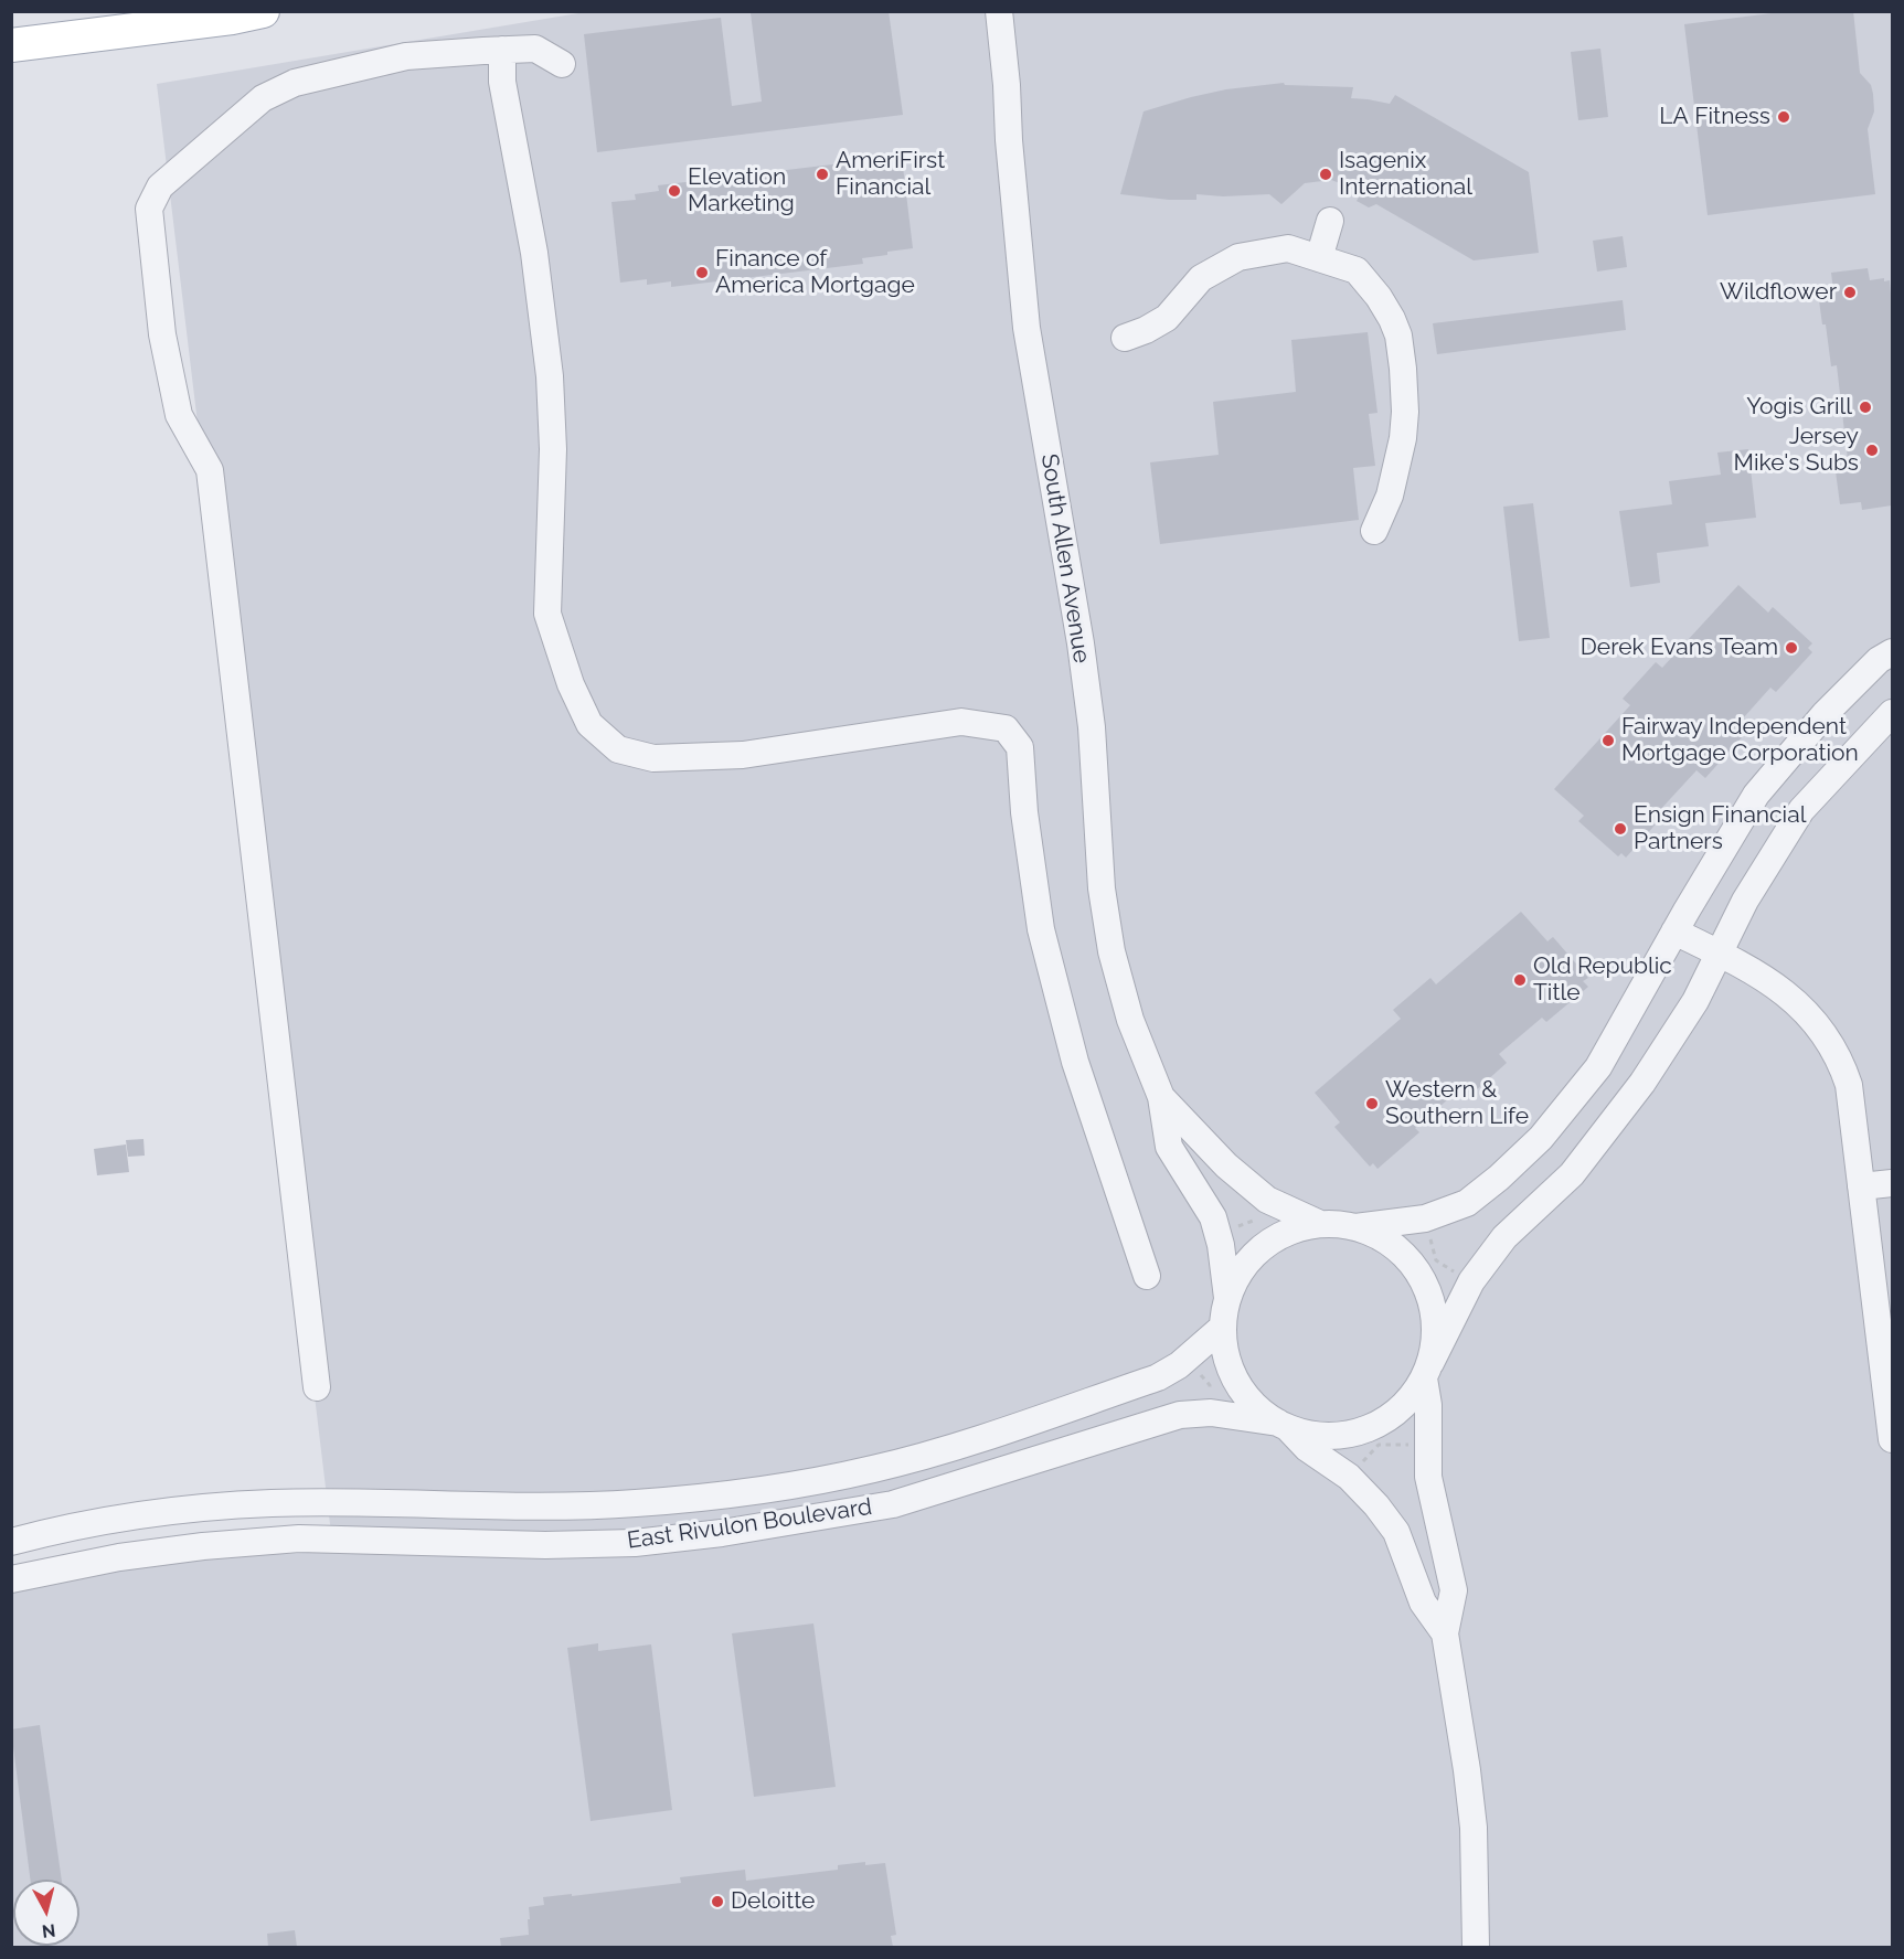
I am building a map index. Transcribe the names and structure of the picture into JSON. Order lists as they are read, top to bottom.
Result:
{
  "streets": {
    "street": ["South Allen Avenue", "East Rivulon Boulevard"]
  },
  "crossings": [
    ["South Allen Avenue", "East Rivulon Boulevard"]
  ],
  "places": [
    "LA Fitness",
    "AmeriFirst Financial",
    "Isagenix International",
    "Elevation Marketing",
    "Finance of America Mortgage",
    "Wildflower",
    "Yogis Grill",
    "Jersey Mike's Subs",
    "Derek Evans Team",
    "Fairway Independent Mortgage Corporation",
    "Ensign Financial Partners",
    "Old Republic Title",
    "Western & Southern Life",
    "Deloitte"
  ],
  "north": "bottom"
}
